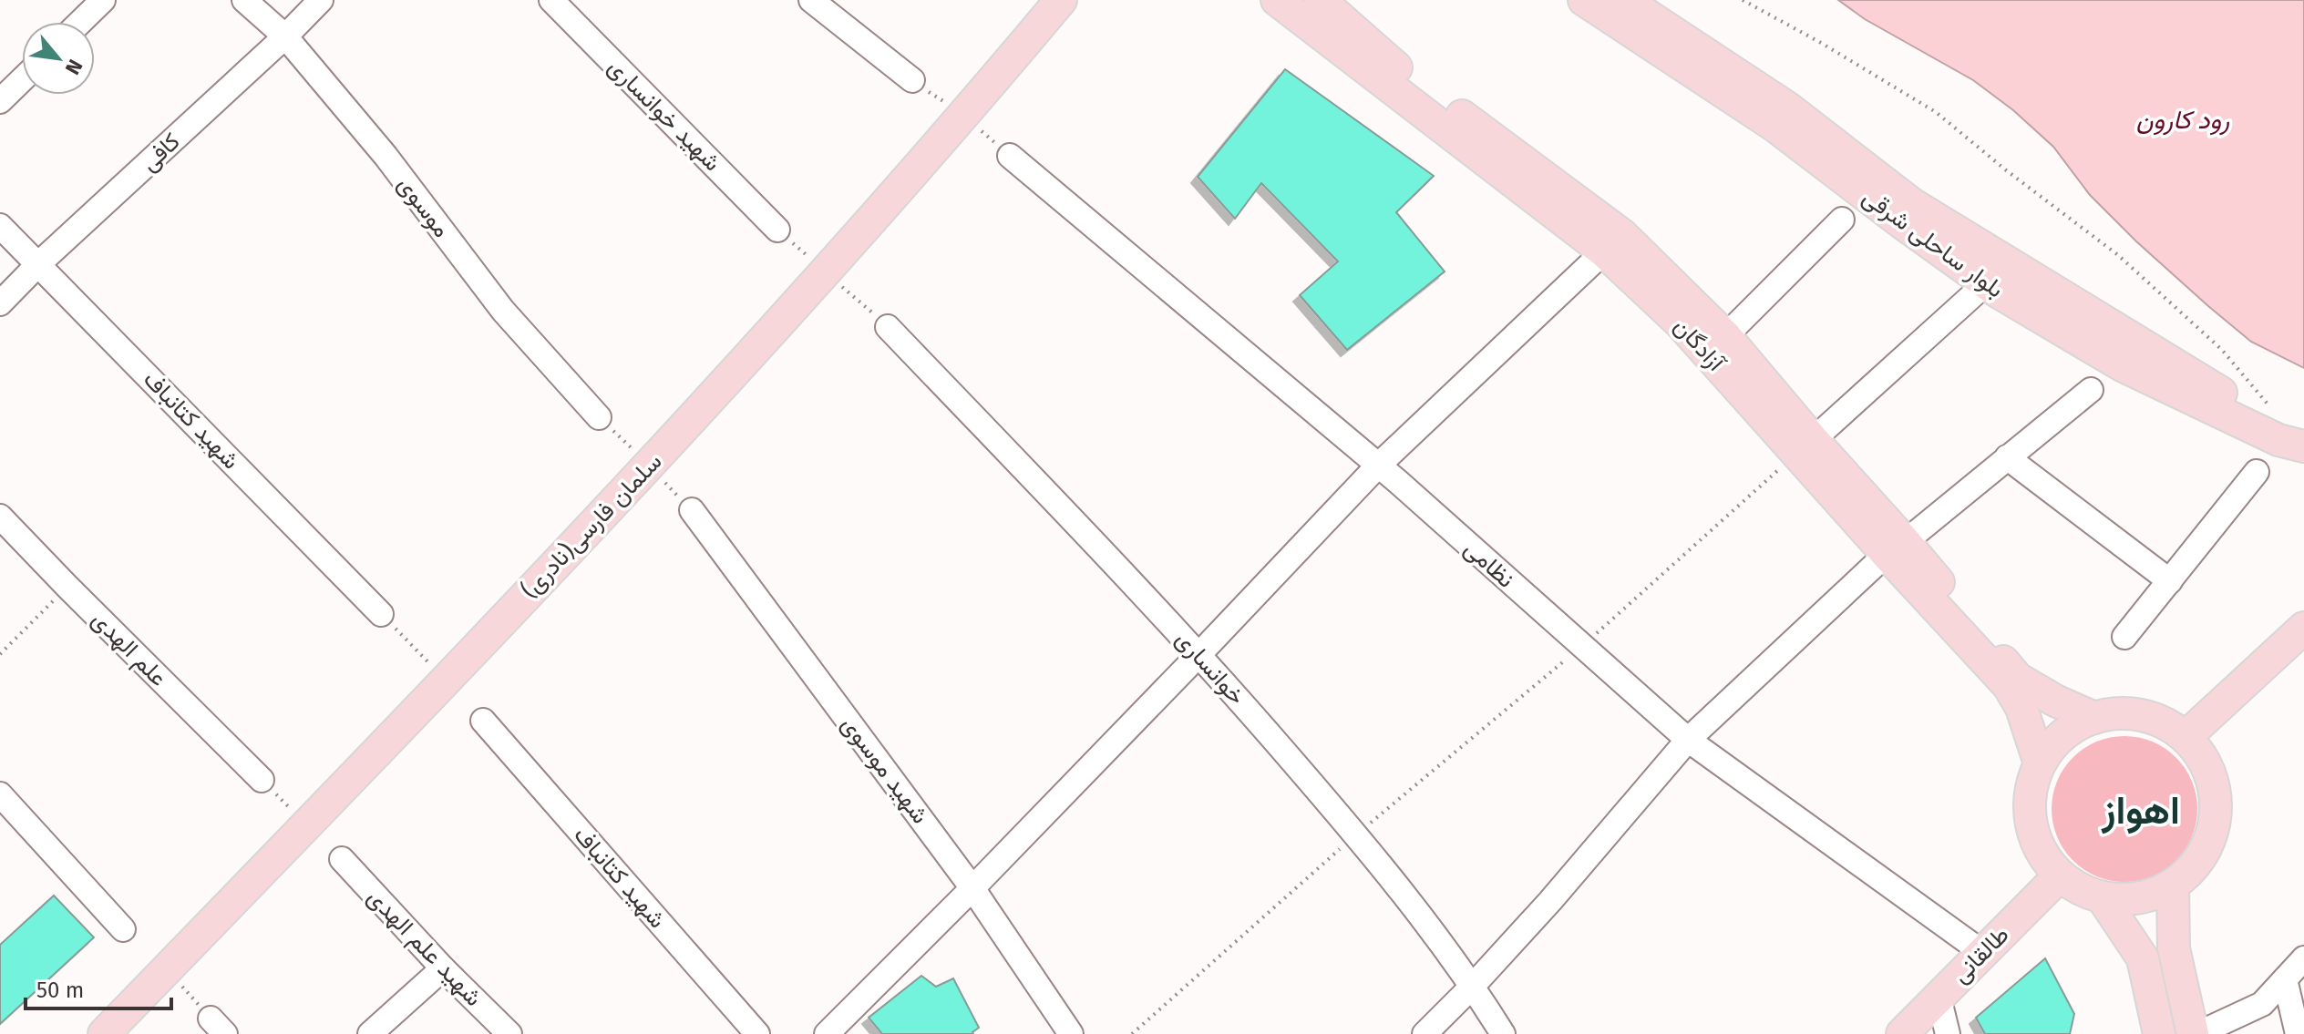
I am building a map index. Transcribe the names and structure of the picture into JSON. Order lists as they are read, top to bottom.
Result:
{
  "streets": {
    "main road": [
      "بلوار ساحلی شرقی",
      "آزادگان",
      "سلمان فارسی(نادری)",
      "طالقانی"
    ],
    "street": [
      "شهید خوانساری",
      "کافی",
      "موسوی",
      "شهید کتانباف",
      "نظامی",
      "علم الهدی",
      "خوانساری",
      "شهید موسوی",
      "شهید علم الهدی"
    ]
  },
  "crossings": [
    ["کافی", "موسوی"],
    ["کافی", "شهید کتانباف"],
    ["آزادگان", "طالقانی"],
    ["نظامی", "طالقانی"]
  ],
  "districts": ["اهواز"],
  "water": ["رود کارون"],
  "scale_bar": "50 m",
  "north": "bottom right"
}
